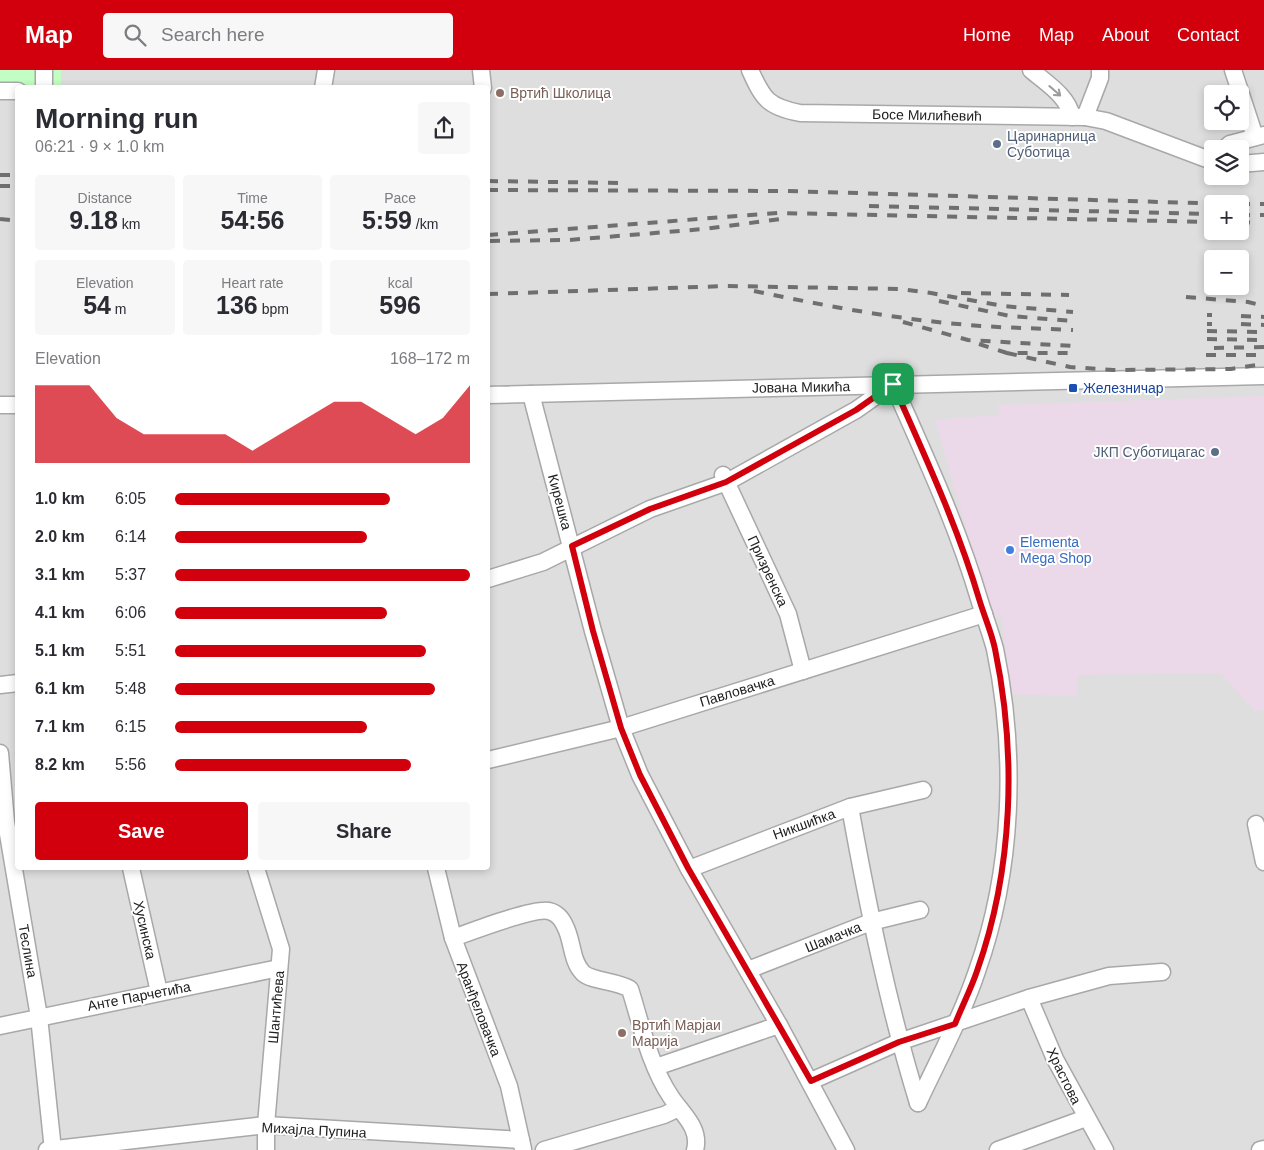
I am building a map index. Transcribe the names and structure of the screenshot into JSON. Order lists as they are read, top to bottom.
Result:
{
  "streets": {
    "street": [
      "Босе Милићевић",
      "Јована Микића",
      "Кирешка",
      "Призренска",
      "Павловачка",
      "Никшићка",
      "Хусинска",
      "Шамачка",
      "Теслина",
      "Анте Парчетића",
      "Шантићева",
      "Аранђеловачка",
      "Храстова",
      "Михајла Пупина"
    ]
  },
  "crossings": [
    ["Јована Микића", "Кирешка"],
    ["Кирешка", "Павловачка"],
    ["Кирешка", "Никшићка"],
    ["Кирешка", "Шамачка"],
    ["Призренска", "Павловачка"],
    ["Хусинска", "Анте Парчетића"],
    ["Теслина", "Анте Парчетића"],
    ["Теслина", "Михајла Пупина"],
    ["Анте Парчетића", "Шантићева"],
    ["Шантићева", "Михајла Пупина"],
    ["Аранђеловачка", "Михајла Пупина"]
  ],
  "places": {
    "other": [
      "Вртић Школица",
      "Царинарница Суботица",
      "ЈКП Суботицагас",
      "Elementa Mega Shop",
      "Вртић Марјаи Марија"
    ],
    "transit": ["Железничар"]
  },
  "page": {
    "header": "Map",
    "search": "Search here",
    "nav": [
      "Home",
      "Map",
      "About",
      "Contact"
    ],
    "map_buttons": ["+", "−"],
    "heading": ["Morning run", "06:21 · 9 × 1.0 km"],
    "stats": [
      ["Distance", "9.18 km"],
      ["Time", "54:56"],
      ["Pace", "5:59 /km"],
      ["Elevation", "54 m"],
      ["Heart rate", "136 bpm"],
      ["kcal", "596"]
    ],
    "chart": ["Elevation", "168–172 m"],
    "list": [
      {
        "name": "1.0 km",
        "note": "6:05"
      },
      {
        "name": "2.0 km",
        "note": "6:14"
      },
      {
        "name": "3.1 km",
        "note": "5:37"
      },
      {
        "name": "4.1 km",
        "note": "6:06"
      },
      {
        "name": "5.1 km",
        "note": "5:51"
      },
      {
        "name": "6.1 km",
        "note": "5:48"
      },
      {
        "name": "7.1 km",
        "note": "6:15"
      },
      {
        "name": "8.2 km",
        "note": "5:56"
      }
    ],
    "buttons": ["Save", "Share"]
  }
}
